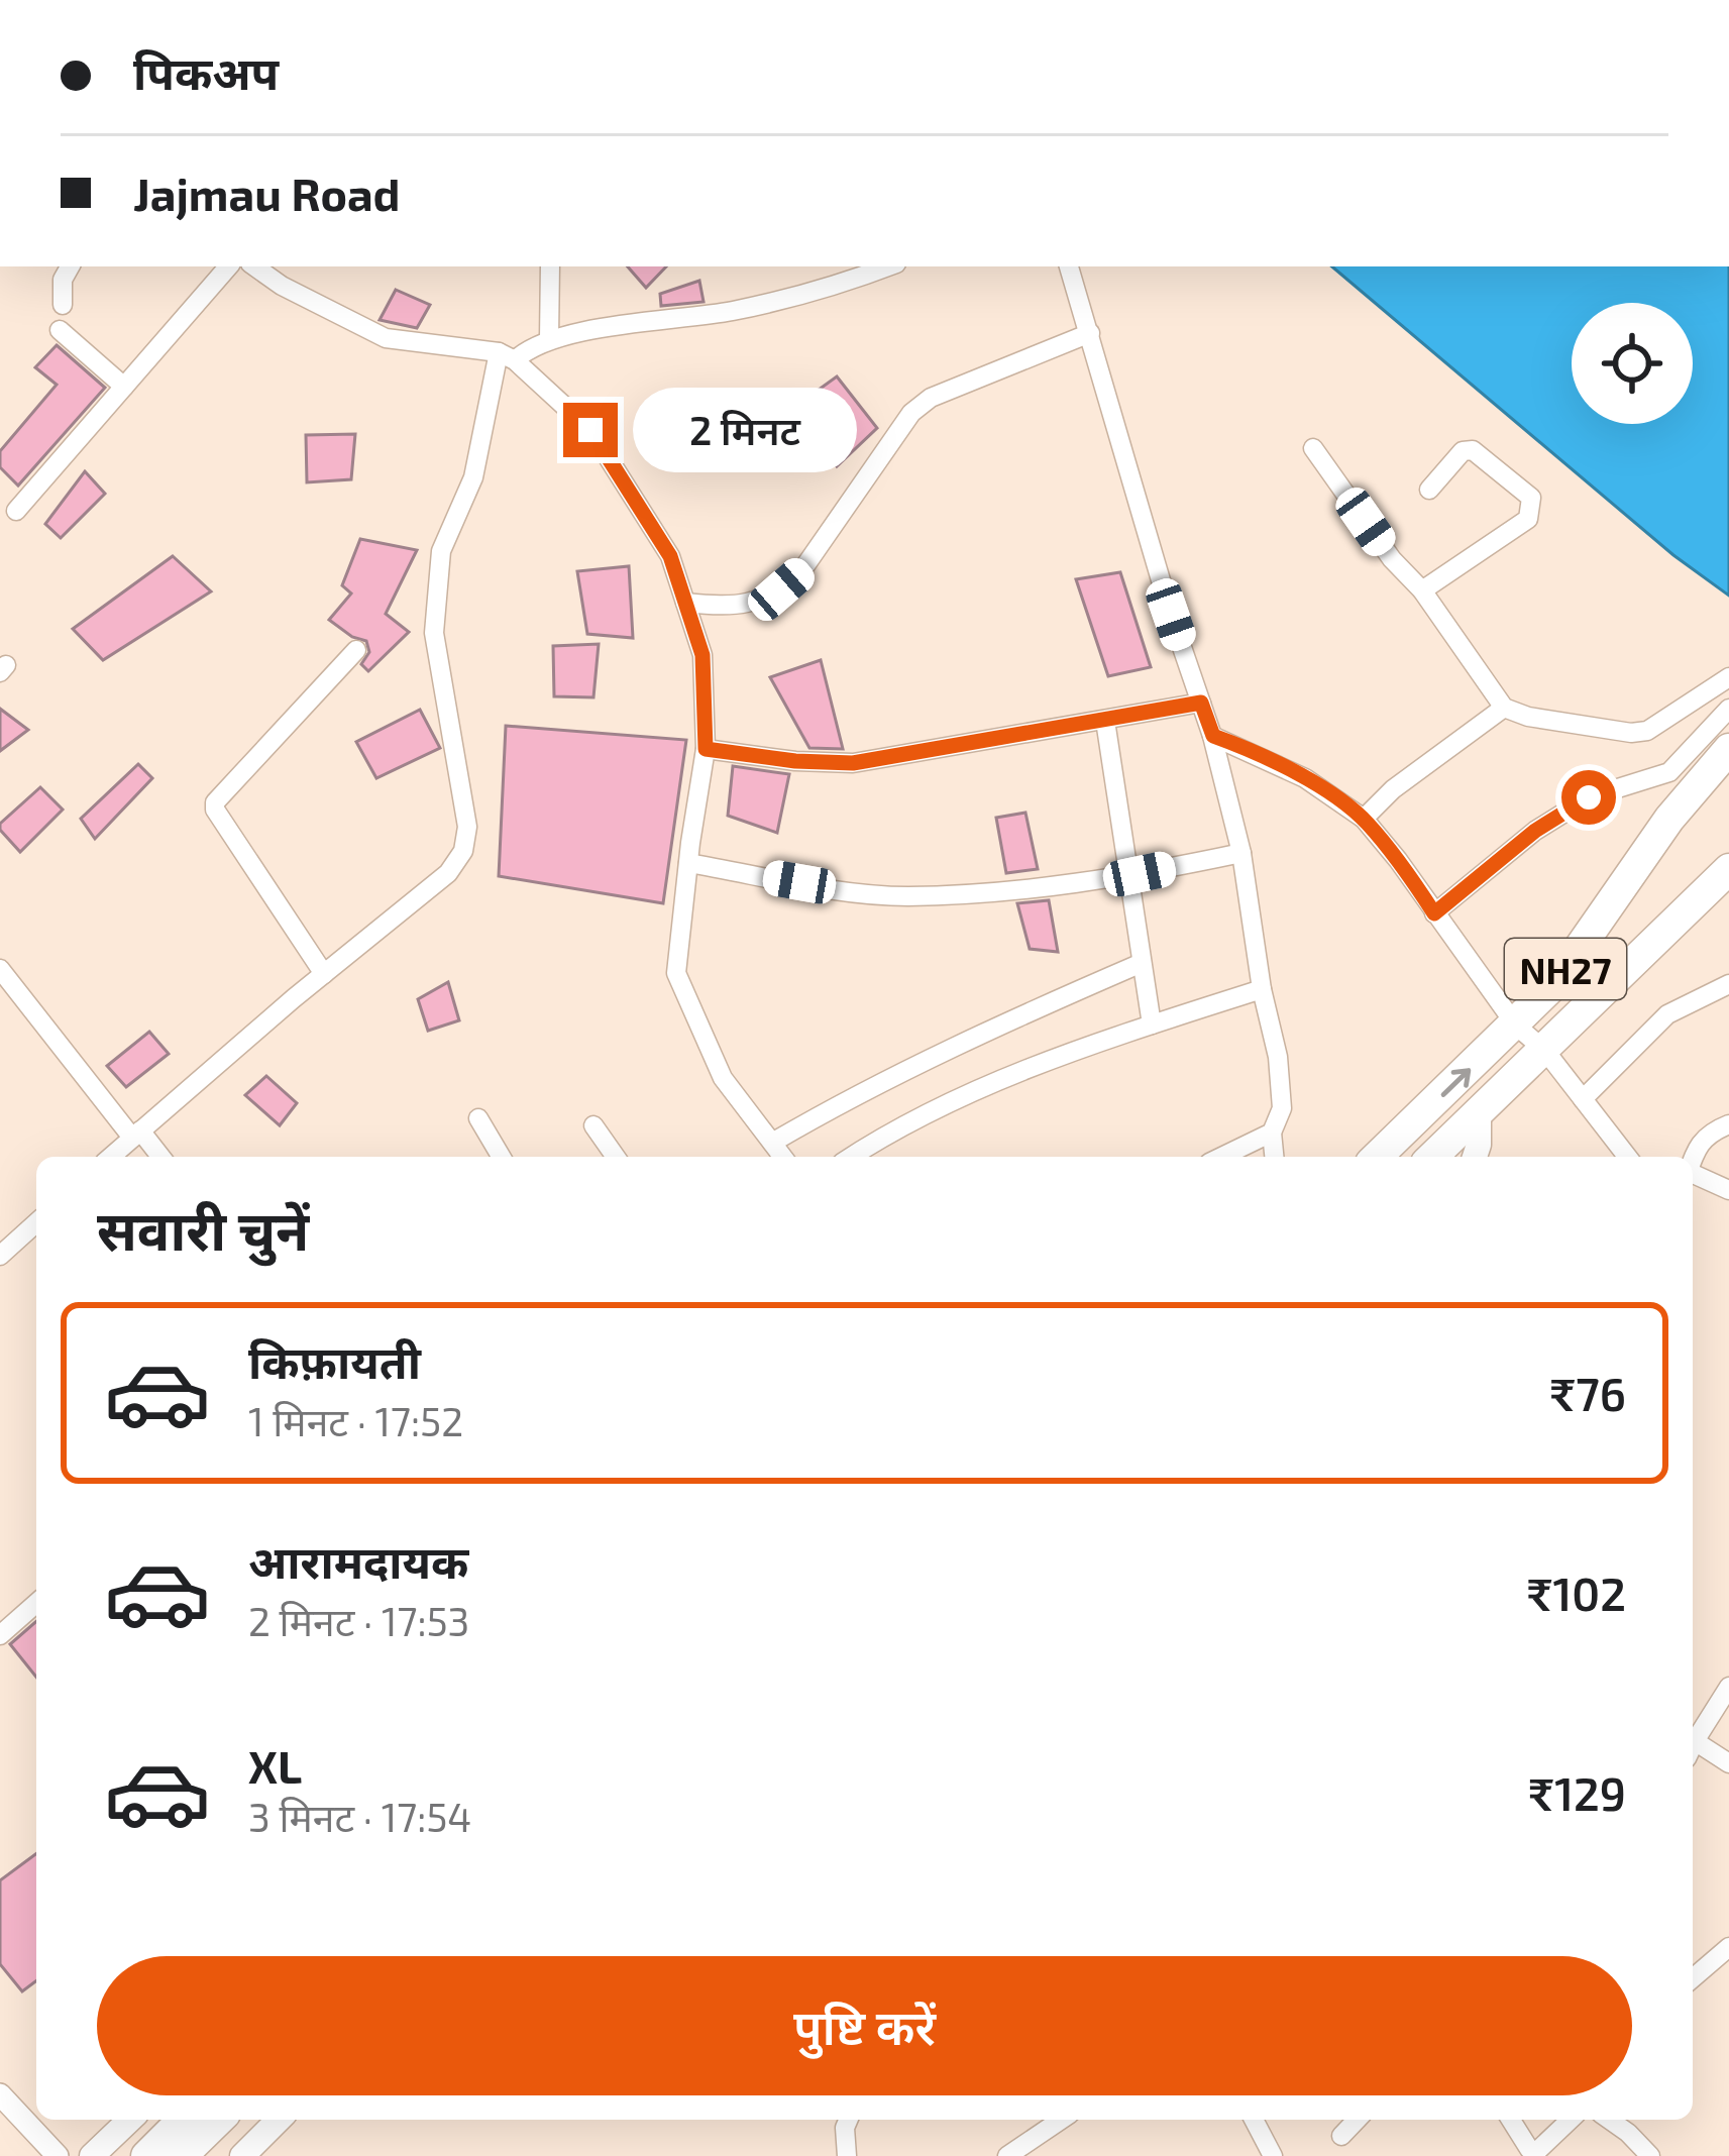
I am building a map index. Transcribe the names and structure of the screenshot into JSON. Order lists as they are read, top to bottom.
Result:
{
  "streets": {
    "highway": ["NH27"]
  },
  "page": {
    "banner": ["पिकअप", "Jajmau Road"],
    "bubble": "2 मिनट",
    "heading": "सवारी चुनें",
    "list": [
      {
        "name": "किफ़ायती",
        "note": "1 मिनट · 17:52",
        "value": "₹76"
      },
      {
        "name": "आरामदायक",
        "note": "2 मिनट · 17:53",
        "value": "₹102"
      },
      {
        "name": "XL",
        "note": "3 मिनट · 17:54",
        "value": "₹129"
      }
    ],
    "buttons": "पुष्टि करें"
  }
}
